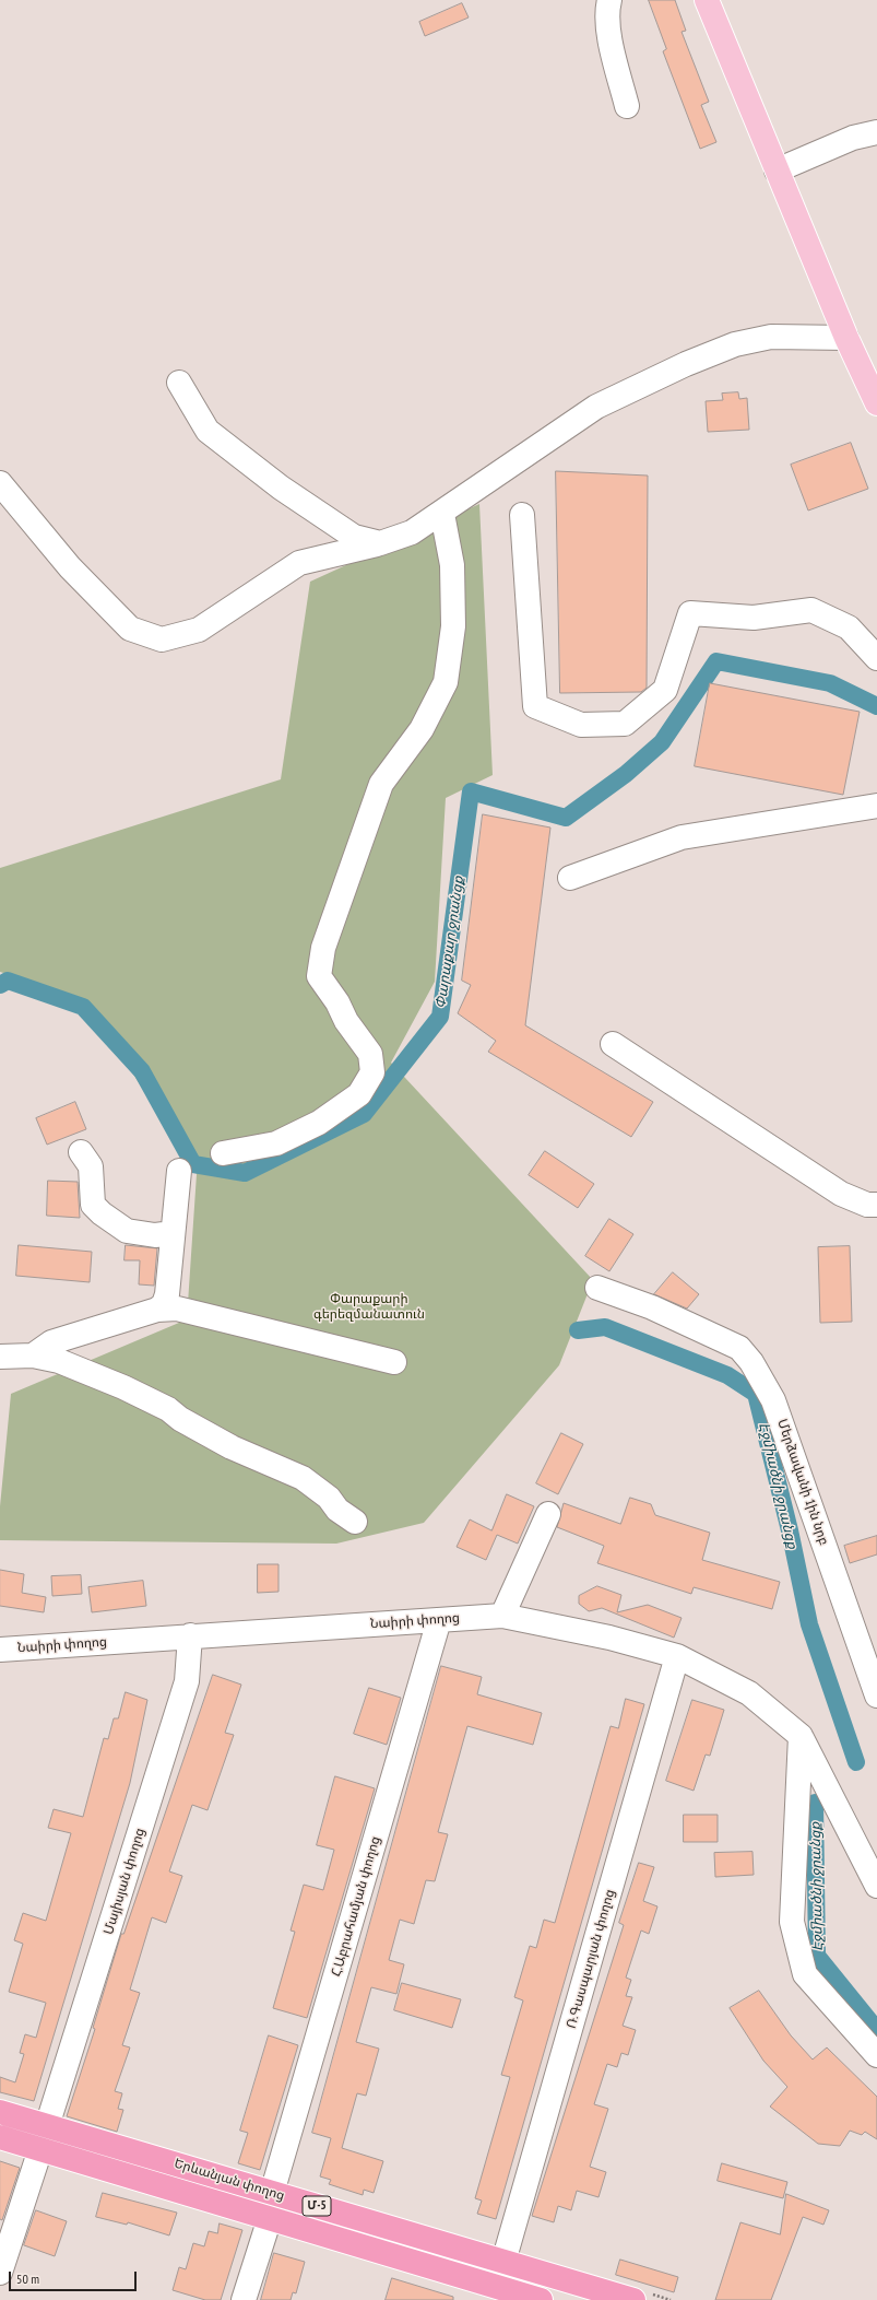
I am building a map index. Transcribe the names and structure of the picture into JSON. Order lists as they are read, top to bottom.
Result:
{
  "streets": {
    "highway": ["Երևանյան փողոց", "Մ-5"],
    "street": [
      "Մերձավանի 1ին նրբ",
      "Նաիրի փողոց",
      "Մայիսյան փողոց",
      "Հ.Աբրահամյան փողոց",
      "Ռ.Գասպարյան փողոց"
    ]
  },
  "crossings": [
    ["Նաիրի փողոց", "Մայիսյան փողոց"],
    ["Նաիրի փողոց", "Հ.Աբրահամյան փողոց"],
    ["Նաիրի փողոց", "Ռ.Գասպարյան փողոց"],
    ["Մայիսյան փողոց", "Երևանյան փողոց"],
    ["Հ.Աբրահամյան փողոց", "Երևանյան փողոց"],
    ["Ռ.Գասպարյան փողոց", "Երևանյան փողոց"]
  ],
  "water": ["Փարաքար ջրանցք", "Էջմիածնի ջրանցք"],
  "parks": ["Փարաքարի գերեզմանատուն"],
  "scale_bar": "50 m"
}
